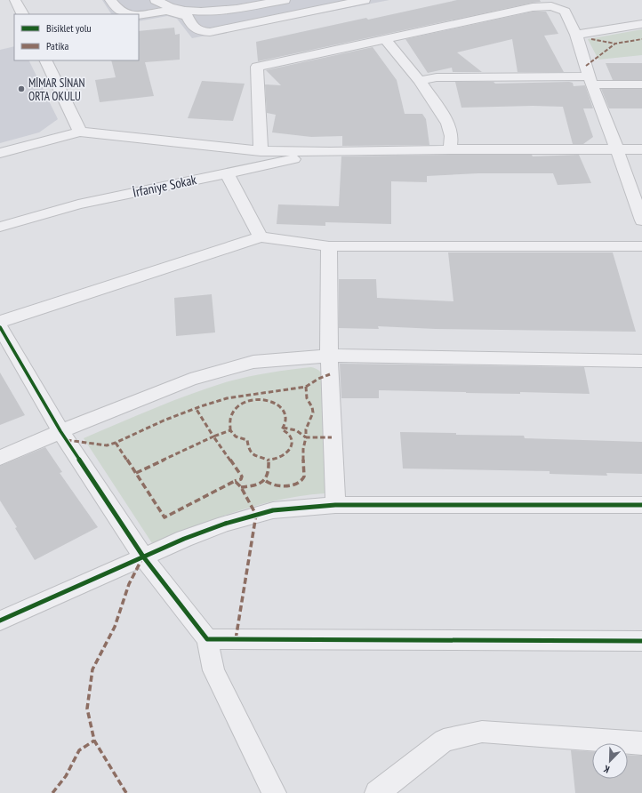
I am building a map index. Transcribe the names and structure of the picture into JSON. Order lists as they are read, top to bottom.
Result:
{
  "streets": {
    "street": ["İrfaniye Sokak"]
  },
  "places": ["MİMAR SİNAN ORTA OKULU"],
  "legend": ["Bisiklet yolu", "Patika"],
  "north": "bottom left"
}
